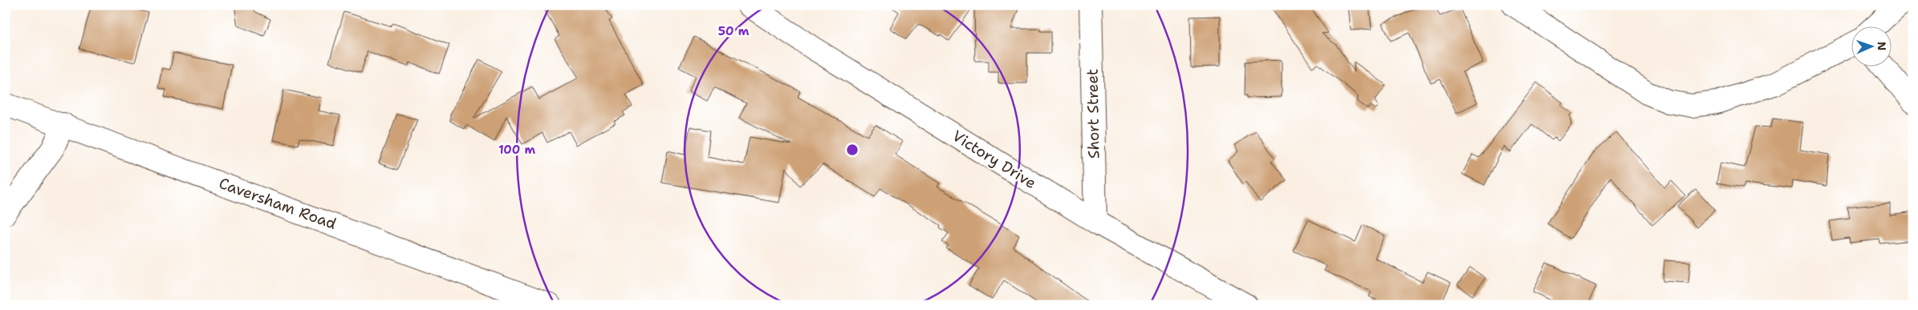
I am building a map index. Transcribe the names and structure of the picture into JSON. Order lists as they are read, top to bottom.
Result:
{
  "streets": {
    "street": ["Short Street", "Victory Drive", "Caversham Road"]
  },
  "crossings": [
    ["Short Street", "Victory Drive"]
  ],
  "north": "right",
  "rings": ["50 m", "100 m"]
}
